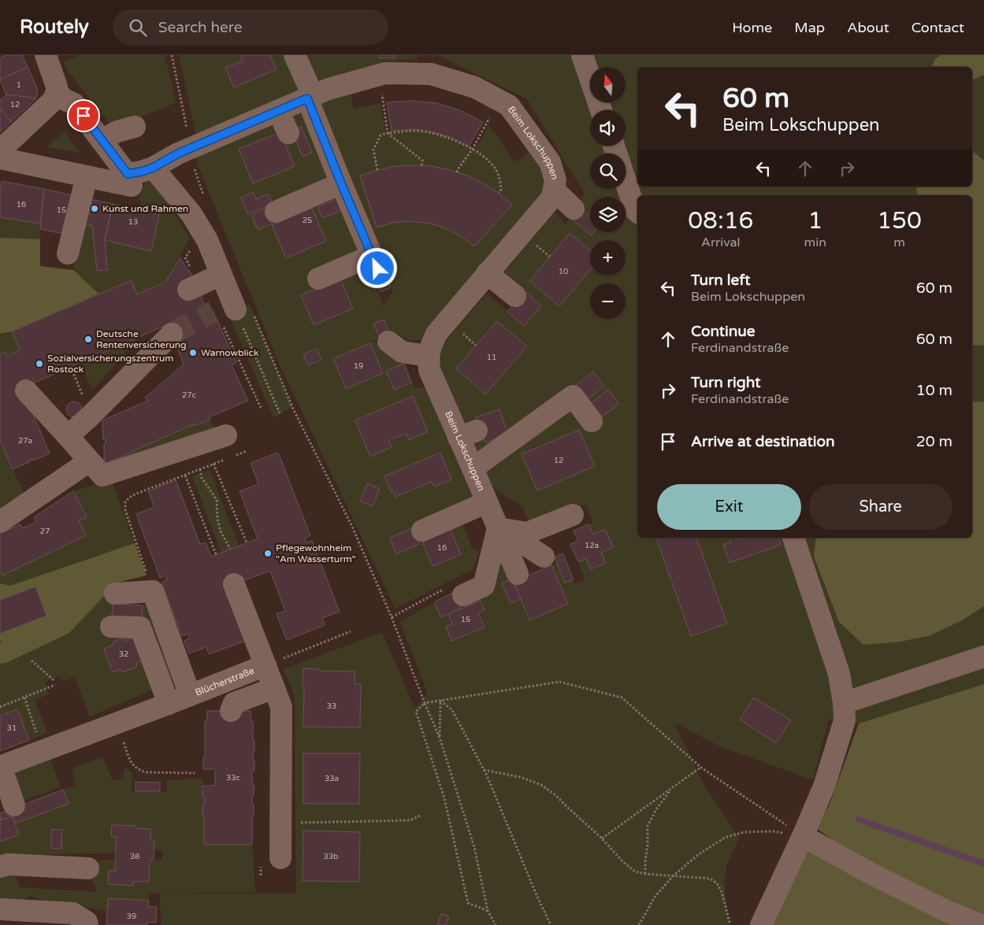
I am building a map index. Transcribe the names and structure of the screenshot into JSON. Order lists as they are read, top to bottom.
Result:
{
  "streets": {
    "street": ["Beim Lokschuppen", "Blücherstraße"]
  },
  "places": [
    "Kunst und Rahmen",
    "Deutsche Rentenversicherung",
    "Warnowblick",
    "Sozialversicherungszentrum Rostock",
    "Pflegewohnheim \"Am Wasserturm\""
  ],
  "house_numbers": [
    "1",
    "12",
    "16",
    "15",
    "25",
    "13",
    "10",
    "11",
    "19",
    "27c",
    "27a",
    "12",
    "27",
    "12a",
    "16",
    "15",
    "32",
    "33",
    "31",
    "33c",
    "33a",
    "38",
    "33b",
    "39"
  ],
  "north": "top",
  "page": {
    "header": "Routely",
    "search": "Search here",
    "nav": [
      "Home",
      "Map",
      "About",
      "Contact"
    ],
    "map_buttons": ["+", "−"],
    "turn": ["60 m", "Beim Lokschuppen"],
    "eta": [
      "08:16",
      "Arrival",
      "1",
      "min",
      "150",
      "m"
    ],
    "list": [
      {
        "name": "Turn left",
        "note": "Beim Lokschuppen",
        "value": "60 m"
      },
      {
        "name": "Continue",
        "note": "Ferdinandstraße",
        "value": "60 m"
      },
      {
        "name": "Turn right",
        "note": "Ferdinandstraße",
        "value": "10 m"
      },
      {
        "name": "Arrive at destination",
        "value": "20 m"
      }
    ],
    "buttons": ["Exit", "Share"]
  }
}
